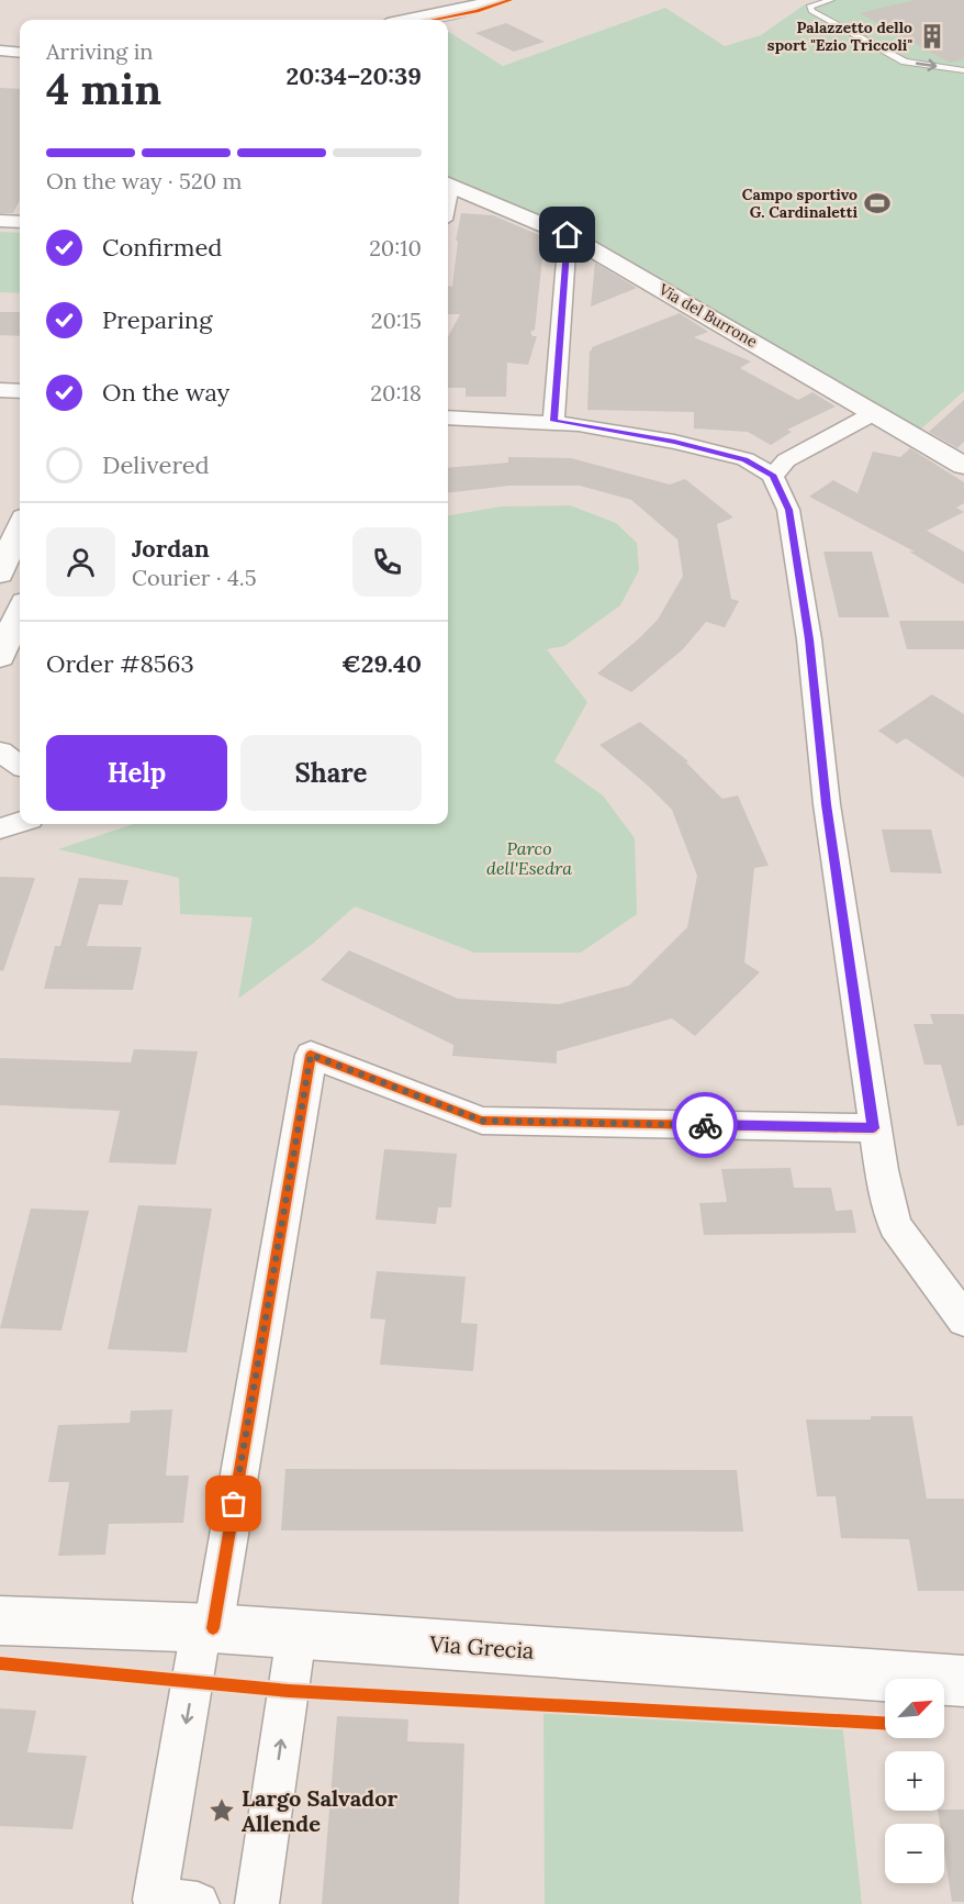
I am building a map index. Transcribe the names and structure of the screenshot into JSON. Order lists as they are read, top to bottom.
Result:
{
  "streets": {
    "street": ["Via del Burrone", "Via Grecia"]
  },
  "parks": ["Parco dell'Esedra"],
  "places": {
    "building": ["Palazzetto dello sport \"Ezio Triccoli\""],
    "sports": ["Campo sportivo G. Cardinaletti"],
    "place": ["Largo Salvador Allende"]
  },
  "north": "top right",
  "page": {
    "heading": ["4 min", "Arriving in", "20:34–20:39"],
    "panel": [
      "Jordan",
      "Courier · 4.5",
      "Order #8563",
      "€29.40"
    ],
    "bar": "On the way · 520 m",
    "list": [
      ["Confirmed", "20:10"],
      ["Preparing", "20:15"],
      ["On the way", "20:18"],
      "Delivered"
    ],
    "buttons": ["Help", "Share"],
    "map_buttons": ["+", "−"]
  }
}
